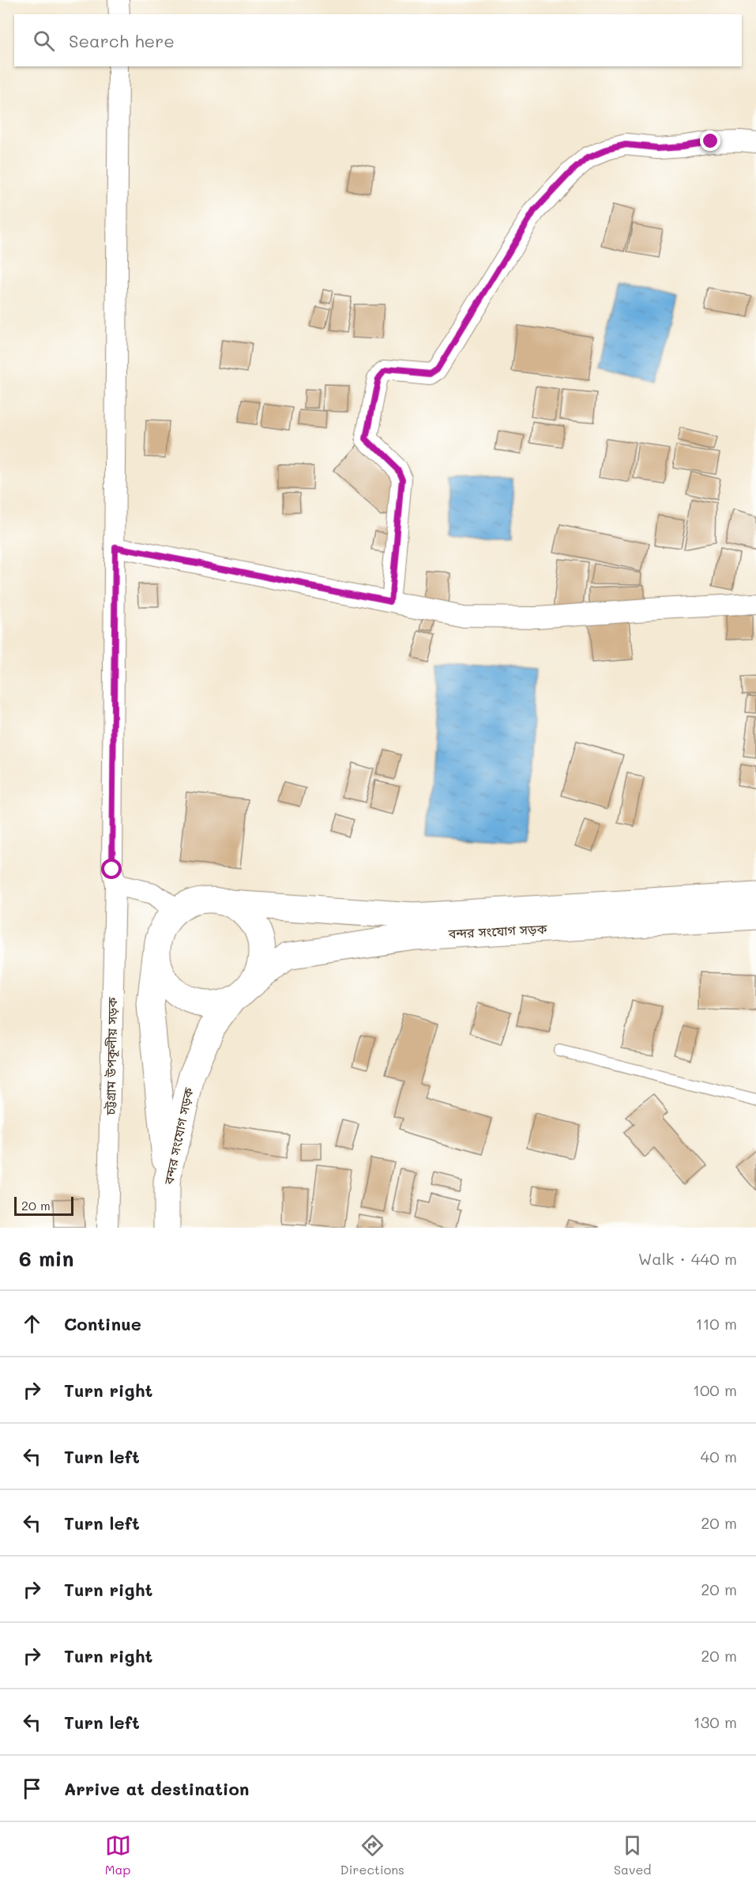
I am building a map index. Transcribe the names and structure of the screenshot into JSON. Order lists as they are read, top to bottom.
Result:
{
  "streets": {
    "highway": ["বন্দর সংযোগ সড়ক"],
    "street": ["চট্টগ্রাম উপকূলীয় সড়ক"]
  },
  "scale_bar": "20 m",
  "page": {
    "search": "Search here",
    "scale": "20 m",
    "heading": ["6 min", "Walk · 440 m"],
    "list": [
      ["Continue", "110 m"],
      ["Turn right", "100 m"],
      ["Turn left", "40 m"],
      ["Turn left", "20 m"],
      ["Turn right", "20 m"],
      ["Turn right", "20 m"],
      ["Turn left", "130 m"],
      "Arrive at destination"
    ],
    "nav": ["Map", "Directions", "Saved"]
  }
}
